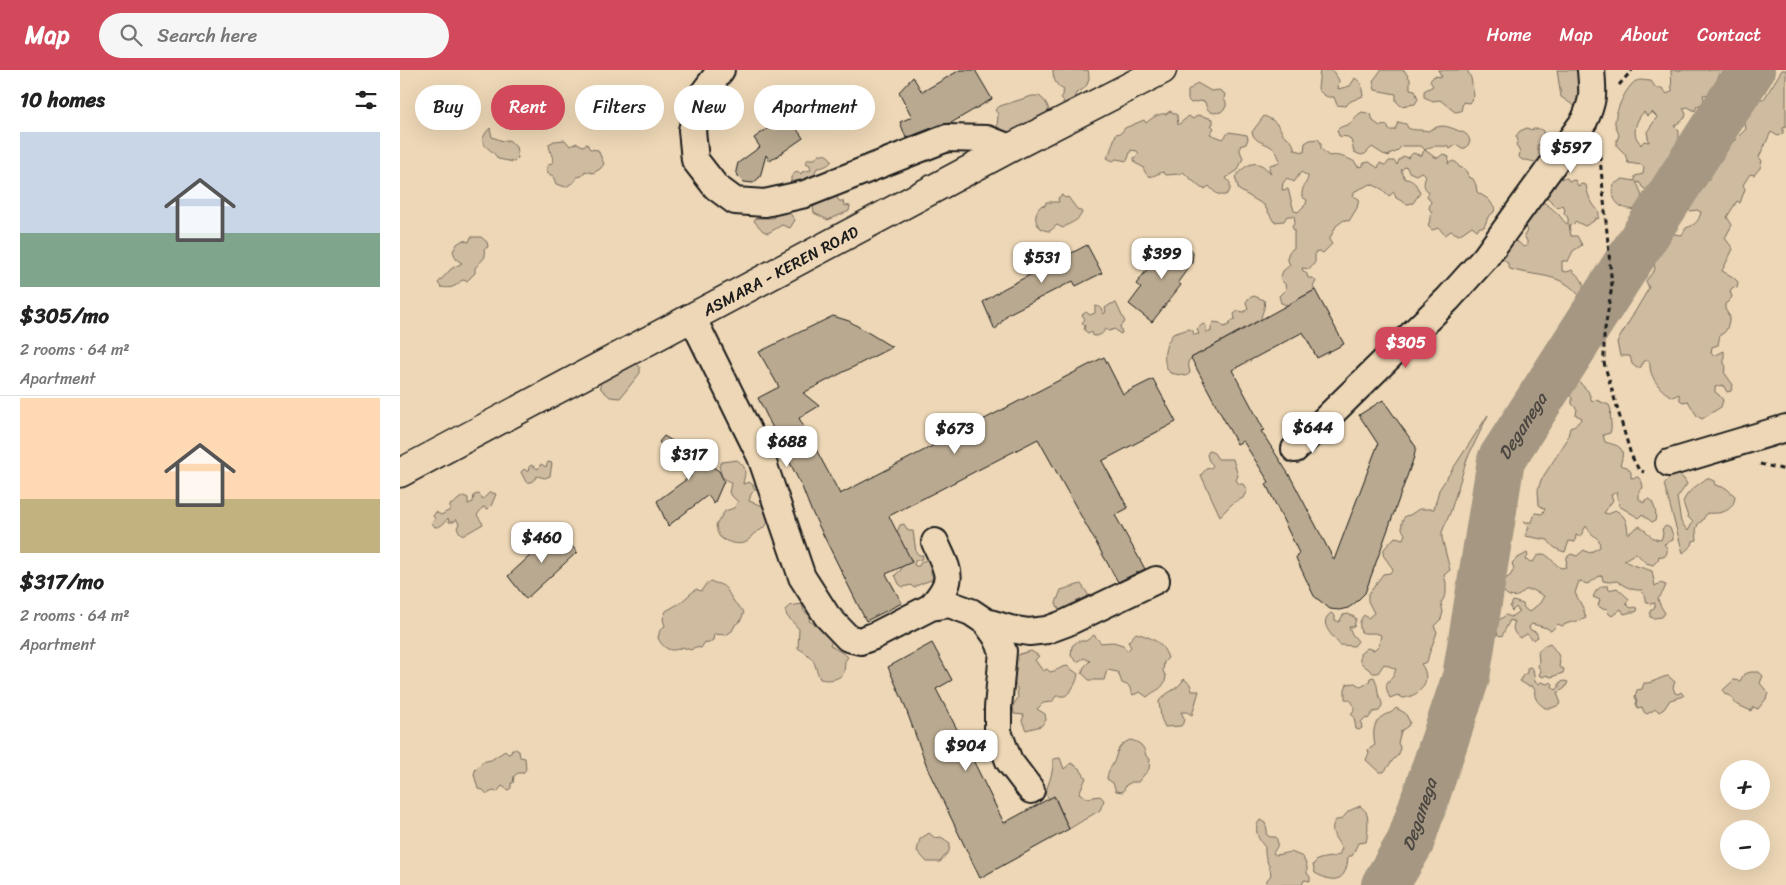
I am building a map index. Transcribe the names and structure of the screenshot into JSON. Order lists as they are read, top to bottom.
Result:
{
  "streets": {
    "highway": ["ASMARA - KEREN ROAD"]
  },
  "water": ["Deganega"],
  "page": {
    "header": "Map",
    "search": "Search here",
    "nav": [
      "Home",
      "Map",
      "About",
      "Contact"
    ],
    "heading": "10 homes",
    "chip": [
      "Buy",
      "Rent",
      "Filters",
      "New",
      "Apartment"
    ],
    "list": [
      {
        "name": "$305/mo",
        "note": "2 rooms · 64 m² · Apartment"
      },
      {
        "name": "$317/mo",
        "note": "2 rooms · 64 m² · Apartment"
      }
    ],
    "price": [
      "$597",
      "$399",
      "$531",
      "$305",
      "$644",
      "$673",
      "$688",
      "$317",
      "$460",
      "$904"
    ],
    "map_buttons": ["+", "−"]
  }
}
